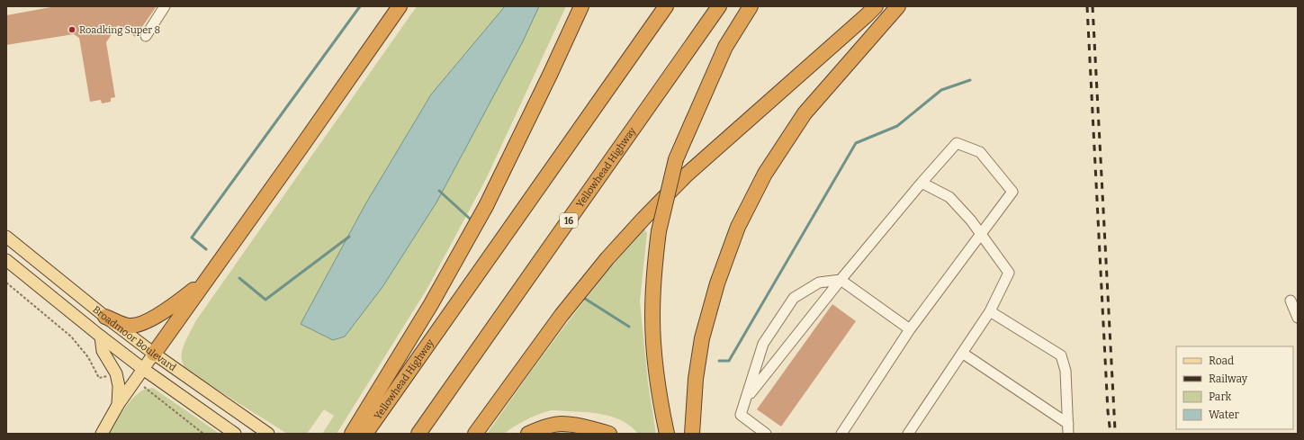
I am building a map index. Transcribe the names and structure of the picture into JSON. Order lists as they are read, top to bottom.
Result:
{
  "streets": {
    "highway": ["Yellowhead Highway", "16"],
    "main road": ["Broadmoor Boulevard"]
  },
  "places": ["Roadking Super 8"],
  "legend": [
    "Road",
    "Railway",
    "Park",
    "Water"
  ]
}
